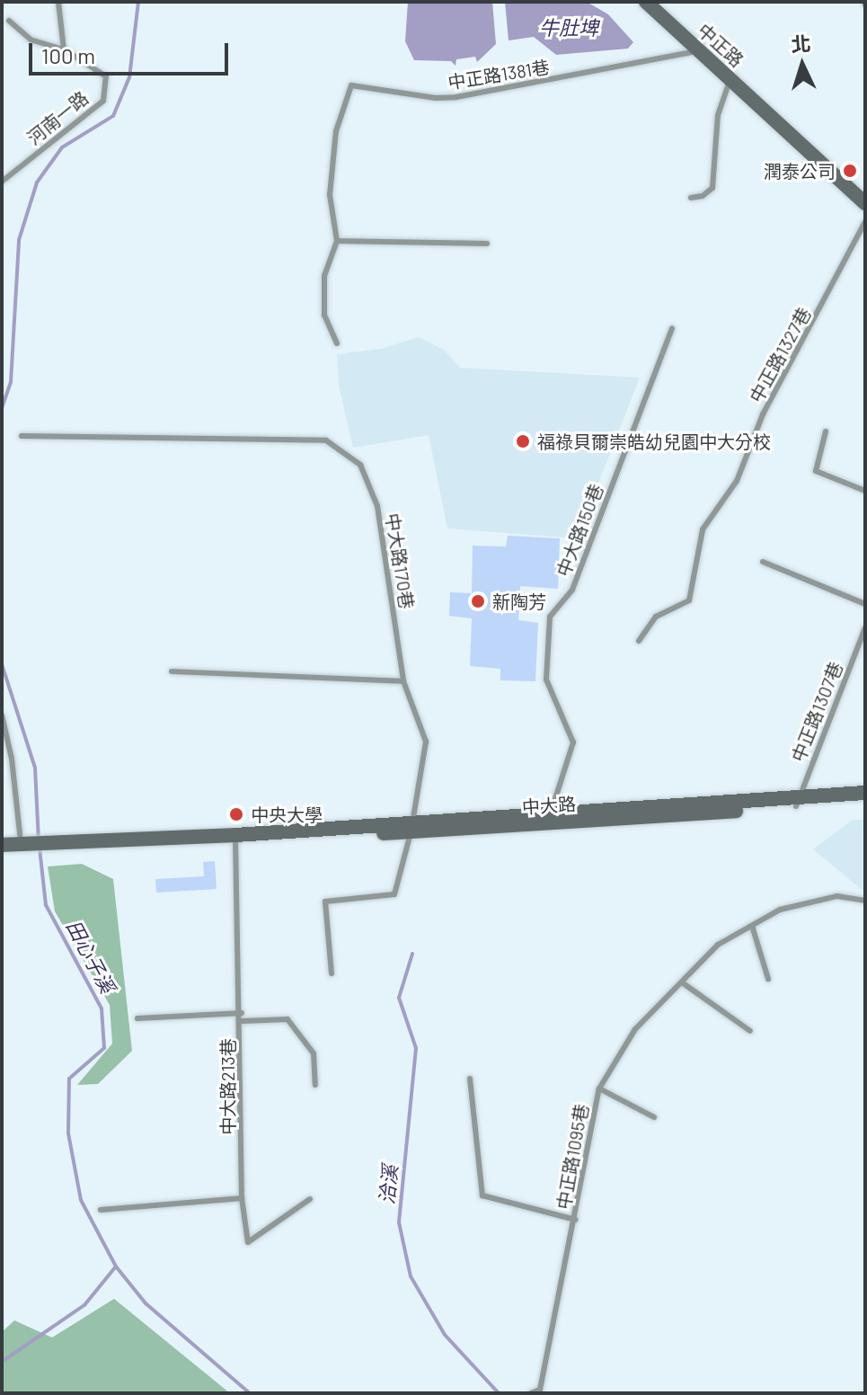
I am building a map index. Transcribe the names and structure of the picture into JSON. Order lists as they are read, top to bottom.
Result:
{
  "streets": {
    "street": ["中正路"],
    "lane": [
      "中正路1381巷",
      "河南一路",
      "中正路1327巷",
      "中大路150巷",
      "中大路170巷",
      "中正路1307巷",
      "中大路213巷",
      "中正路1095巷"
    ]
  },
  "crossings": [
    ["中正路", "中正路1381巷"]
  ],
  "water": ["牛肚埤", "田心子溪", "洽溪"],
  "places": [
    "潤泰公司",
    "福祿貝爾崇皓幼兒園中大分校",
    "新陶芳",
    "中央大學"
  ],
  "scale_bar": "100 m",
  "north": "top"
}
